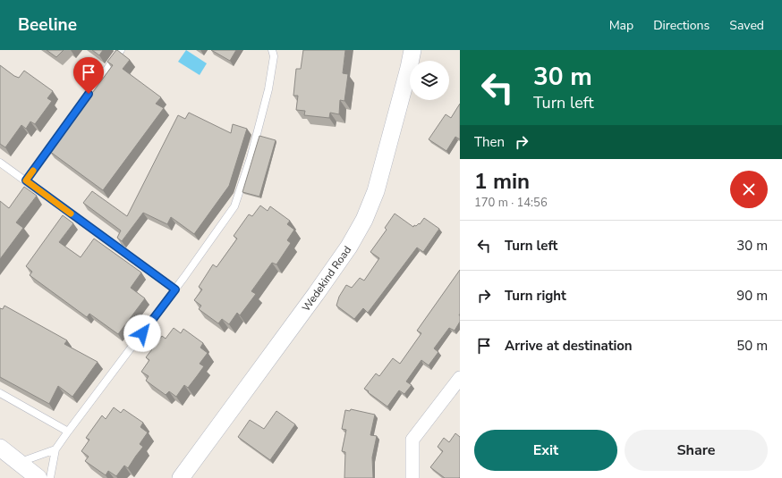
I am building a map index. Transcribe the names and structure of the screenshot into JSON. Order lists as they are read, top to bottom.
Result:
{
  "streets": {
    "street": ["Wedekind Road"]
  },
  "page": {
    "header": "Beeline",
    "nav": ["Map", "Directions", "Saved"],
    "turn": ["30 m", "Turn left"],
    "then": "Then",
    "heading": ["1 min", "170 m · 14:56"],
    "list": [
      {
        "name": "Turn left",
        "value": "30 m"
      },
      {
        "name": "Turn right",
        "value": "90 m"
      },
      {
        "name": "Arrive at destination",
        "value": "50 m"
      }
    ],
    "buttons": ["Exit", "Share"]
  }
}
